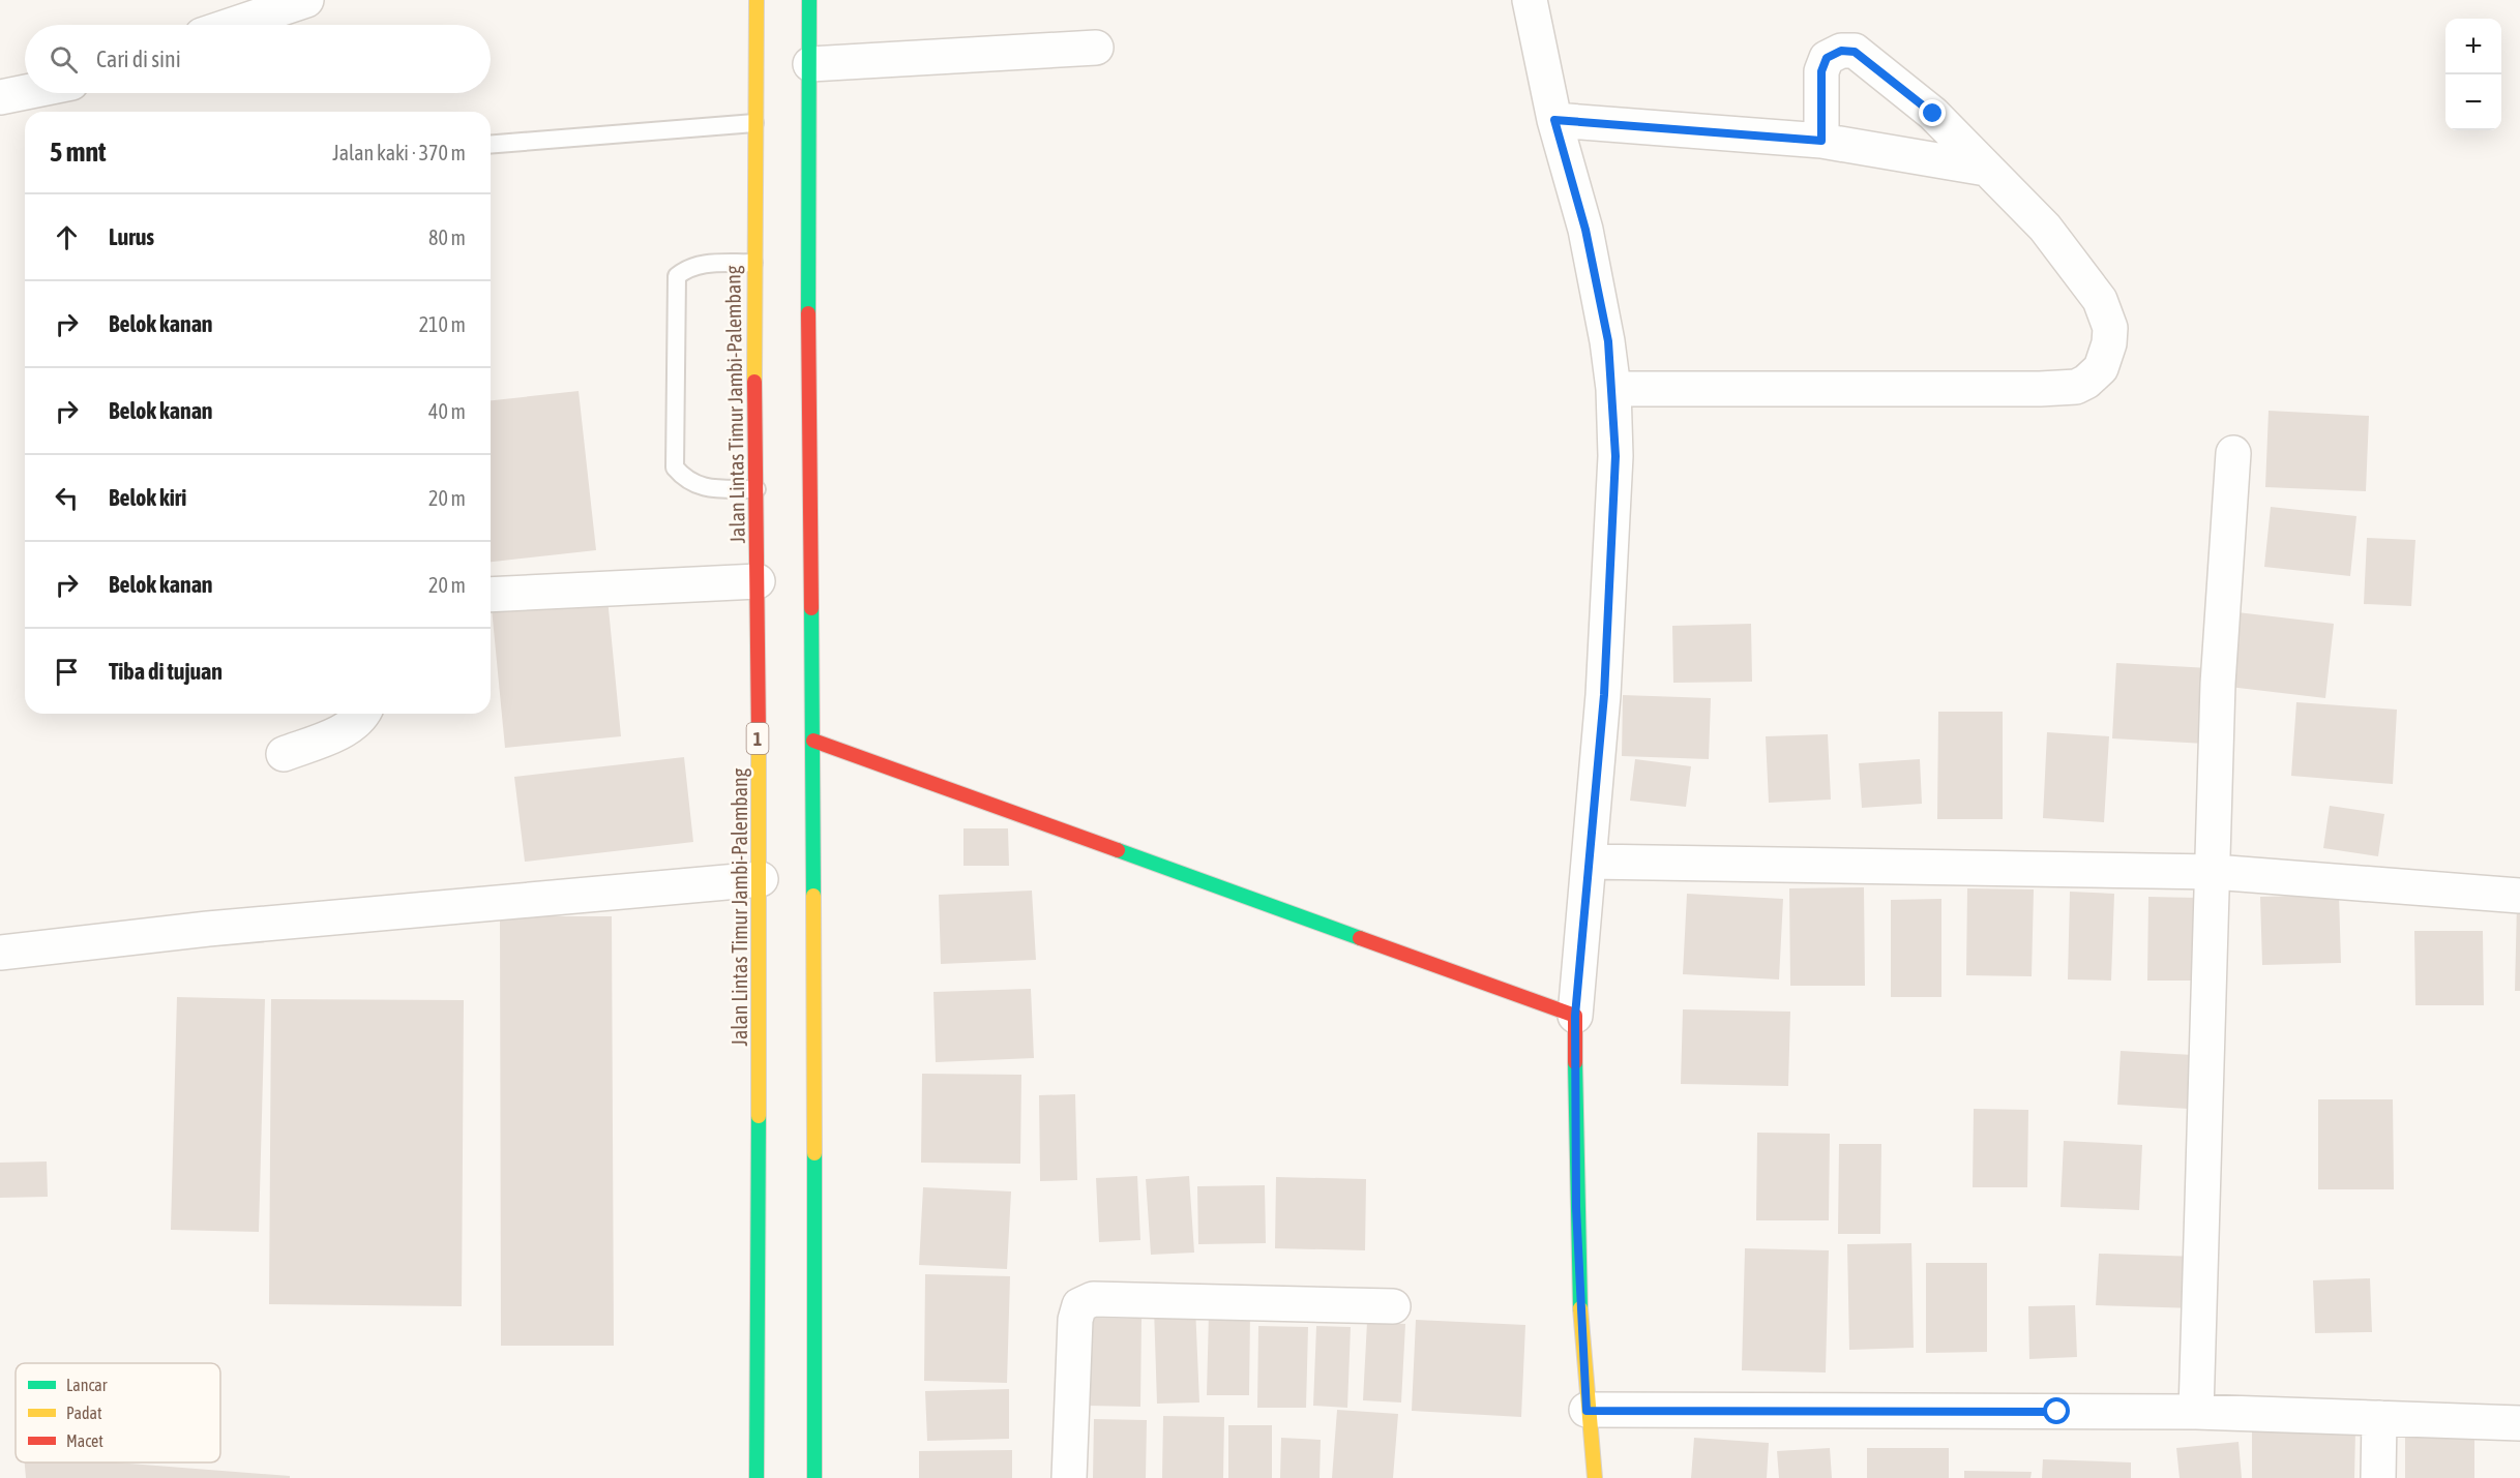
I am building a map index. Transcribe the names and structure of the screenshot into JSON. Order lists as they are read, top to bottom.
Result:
{
  "streets": {
    "main road": ["Jalan Lintas Timur Jambi-Palembang", "1"]
  },
  "legend": ["Lancar", "Padat", "Macet"],
  "page": {
    "map_buttons": ["+", "−"],
    "search": "Cari di sini",
    "heading": ["5 mnt", "Jalan kaki · 370 m"],
    "list": [
      ["Lurus", "80 m"],
      ["Belok kanan", "210 m"],
      ["Belok kanan", "40 m"],
      ["Belok kiri", "20 m"],
      ["Belok kanan", "20 m"],
      "Tiba di tujuan"
    ]
  }
}
